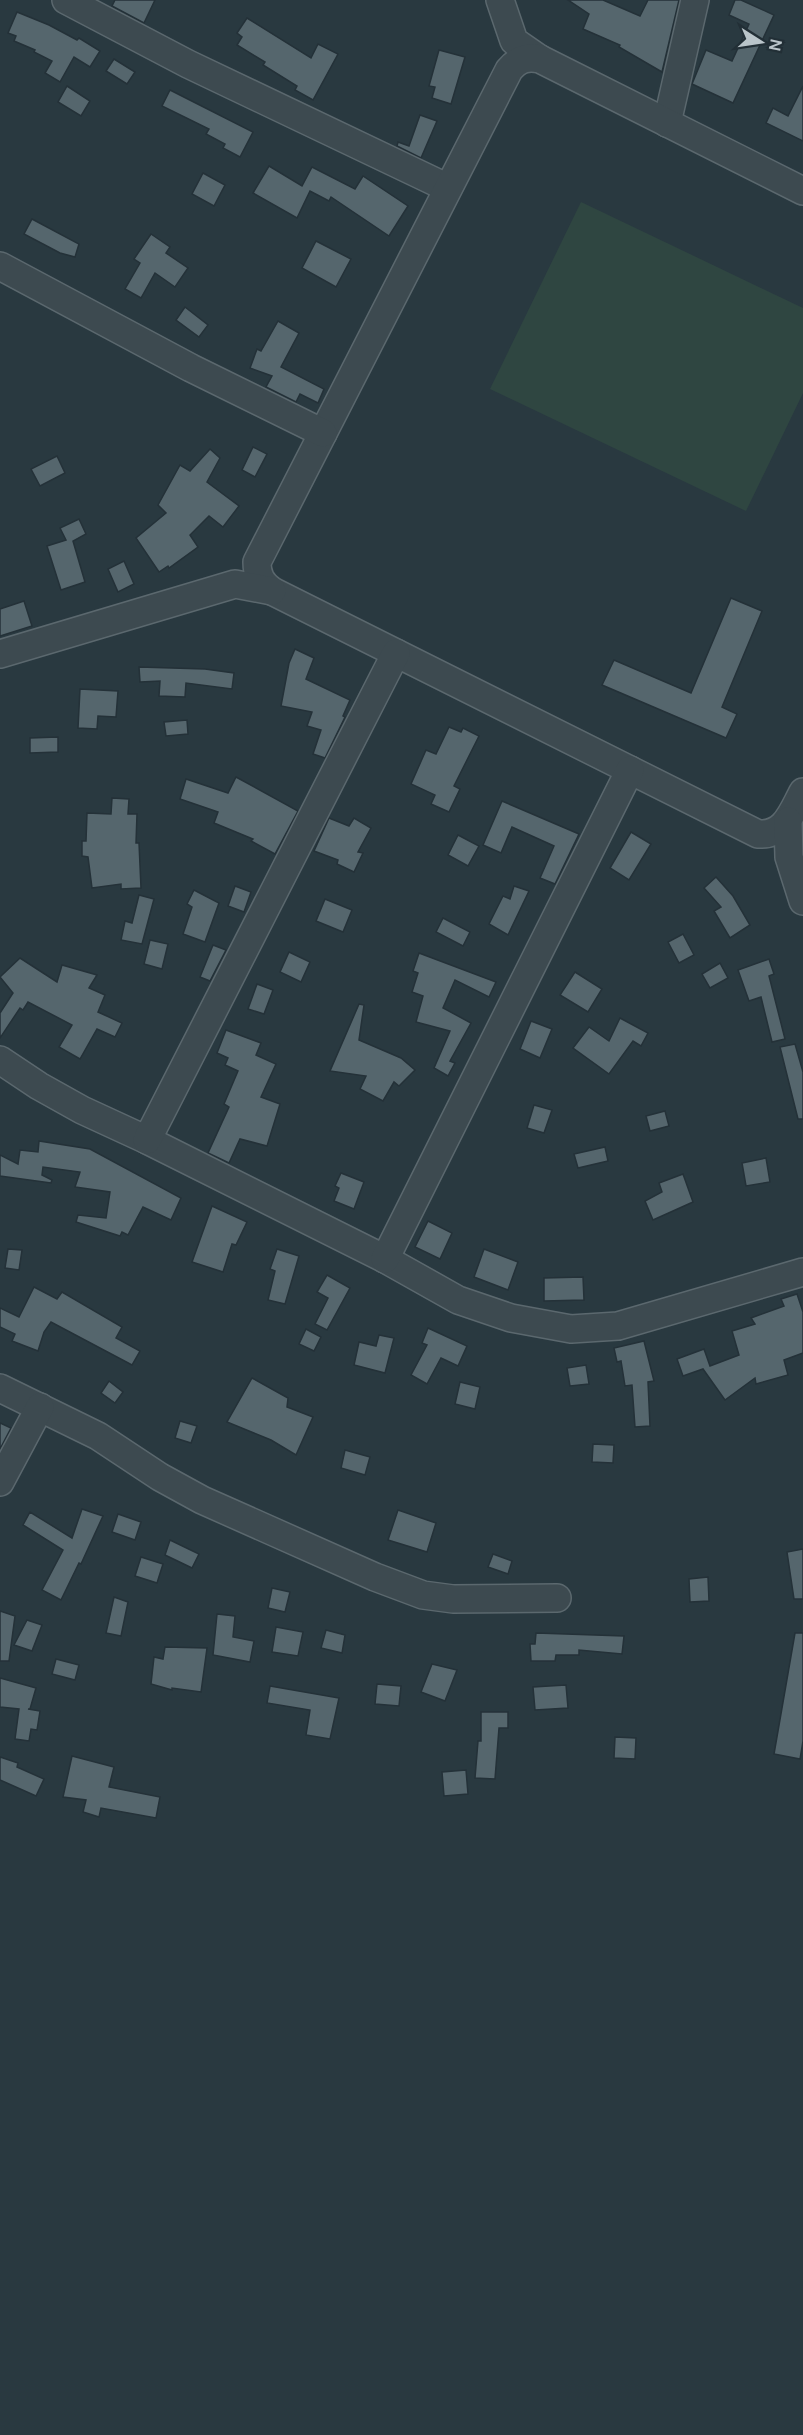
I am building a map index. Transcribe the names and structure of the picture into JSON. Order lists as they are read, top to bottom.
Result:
{
  "north": "right"
}
